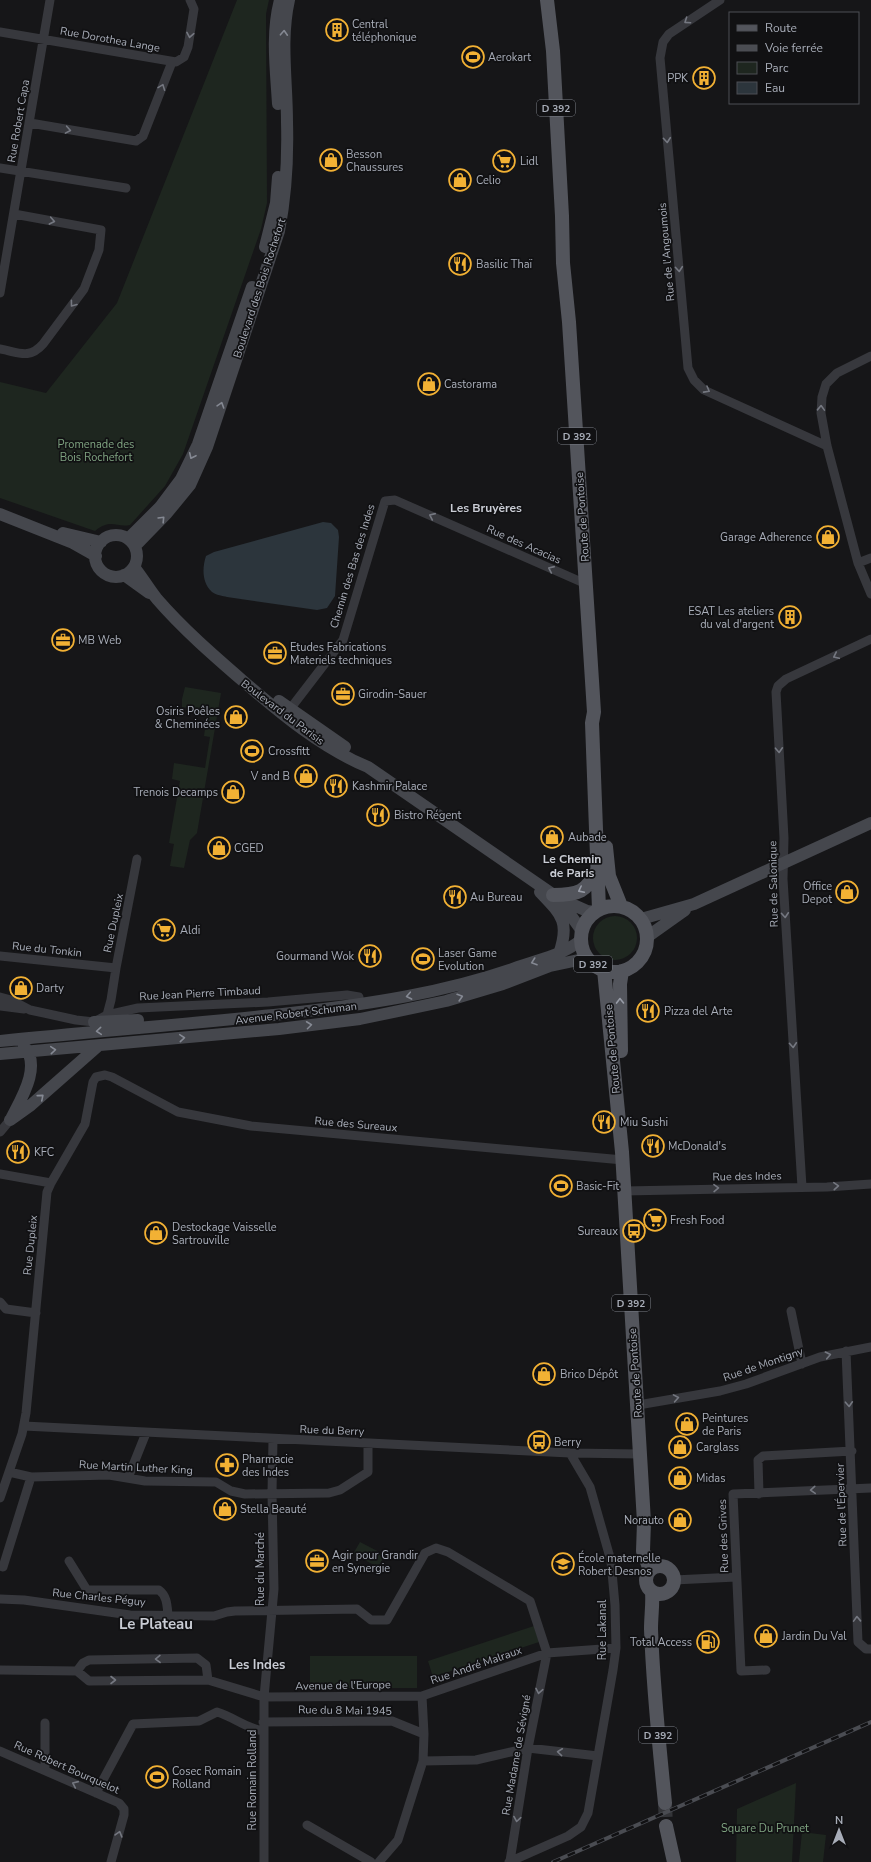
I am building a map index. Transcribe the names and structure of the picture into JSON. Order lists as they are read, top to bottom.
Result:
{
  "streets": {
    "main road": ["D 392", "Route de Pontoise"],
    "street": [
      "Rue Dorothea Lange",
      "Rue Robert Capa",
      "Rue de l'Angoumois",
      "Boulevard des Bois Rochefort",
      "Rue des Acacias",
      "Chemin des Bas des Indes",
      "Boulevard du Parisis",
      "Rue de Salonique",
      "Rue Dupleix",
      "Rue du Tonkin",
      "Rue Jean Pierre Timbaud",
      "Avenue Robert Schuman",
      "Rue des Sureaux",
      "Rue des Indes",
      "Rue de Montigny",
      "Rue du Berry",
      "Rue Martin Luther King",
      "Rue de l'Épervier",
      "Rue des Grives",
      "Rue du Marché",
      "Rue Charles Péguy",
      "Rue Lakanal",
      "Rue André Malraux",
      "Avenue de l'Europe",
      "Rue du 8 Mai 1945",
      "Rue Madame de Sévigné",
      "Rue Robert Bourquelot",
      "Rue Romain Rolland"
    ]
  },
  "crossings": [
    ["Rue Dorothea Lange", "Rue Robert Capa"],
    ["D 392", "Route de Pontoise"],
    ["D 392", "Boulevard du Parisis"],
    ["D 392", "Avenue Robert Schuman"],
    ["Boulevard des Bois Rochefort", "Boulevard du Parisis"],
    ["Route de Pontoise", "Rue des Acacias"],
    ["Route de Pontoise", "Boulevard du Parisis"],
    ["Route de Pontoise", "Avenue Robert Schuman"],
    ["Route de Pontoise", "Rue des Sureaux"],
    ["Route de Pontoise", "Rue des Indes"],
    ["Route de Pontoise", "Rue de Montigny"],
    ["Route de Pontoise", "Rue du Berry"],
    ["Rue des Acacias", "Chemin des Bas des Indes"],
    ["Chemin des Bas des Indes", "Boulevard du Parisis"],
    ["Boulevard du Parisis", "Avenue Robert Schuman"],
    ["Rue de Salonique", "Rue des Indes"],
    ["Rue Dupleix", "Rue du Tonkin"],
    ["Rue Dupleix", "Rue Jean Pierre Timbaud"],
    ["Rue Dupleix", "Rue des Sureaux"],
    ["Rue Dupleix", "Rue du Berry"],
    ["Rue Dupleix", "Rue Martin Luther King"],
    ["Rue Jean Pierre Timbaud", "Avenue Robert Schuman"],
    ["Rue de Montigny", "Rue de l'Épervier"],
    ["Rue du Berry", "Rue du Marché"],
    ["Rue du Berry", "Rue Lakanal"],
    ["Rue Martin Luther King", "Rue du Marché"],
    ["Rue de l'Épervier", "Rue des Grives"],
    ["Rue du Marché", "Rue Charles Péguy"],
    ["Rue du Marché", "Avenue de l'Europe"],
    ["Rue du Marché", "Rue Romain Rolland"],
    ["Rue Charles Péguy", "Rue André Malraux"],
    ["Rue Charles Péguy", "Rue Madame de Sévigné"],
    ["Rue Lakanal", "Rue André Malraux"],
    ["Rue Lakanal", "Rue Madame de Sévigné"],
    ["Rue André Malraux", "Avenue de l'Europe"],
    ["Rue André Malraux", "Rue du 8 Mai 1945"],
    ["Rue André Malraux", "Rue Madame de Sévigné"],
    ["Avenue de l'Europe", "Rue Romain Rolland"],
    ["Rue du 8 Mai 1945", "Rue Robert Bourquelot"],
    ["Rue du 8 Mai 1945", "Rue Romain Rolland"]
  ],
  "one_way": [
    "Rue de l'Angoumois",
    "Rue des Acacias",
    "Rue de Salonique",
    "Rue des Indes",
    "Rue de Montigny",
    "Rue Madame de Sévigné"
  ],
  "districts": [
    "Les Bruyères",
    "Le Chemin de Paris",
    "Le Plateau",
    "Les Indes"
  ],
  "parks": ["Promenade des Bois Rochefort", "Square Du Prunet"],
  "places": {
    "building": ["Central téléphonique", "PPK", "ESAT Les ateliers du val d'argent"],
    "sports": [
      "Aerokart",
      "Crossfitt",
      "Laser Game Evolution",
      "Basic-Fit",
      "Cosec Romain Rolland"
    ],
    "shop": [
      "Besson Chaussures",
      "Celio",
      "Castorama",
      "Garage Adherence",
      "Osiris Poêles & Cheminées",
      "V and B",
      "Trenois Decamps",
      "Aubade",
      "CGED",
      "Office Depot",
      "Darty",
      "Destockage Vaisselle Sartrouville",
      "Brico Dépôt",
      "Peintures de Paris",
      "Carglass",
      "Midas",
      "Stella Beauté",
      "Norauto",
      "Jardin Du Val"
    ],
    "supermarket": ["Lidl", "Aldi", "Fresh Food"],
    "restaurant": [
      "Basilic Thaï",
      "Kashmir Palace",
      "Bistro Régent",
      "Au Bureau",
      "Gourmand Wok",
      "Pizza del Arte",
      "Miu Sushi",
      "McDonald's",
      "KFC"
    ],
    "office": [
      "MB Web",
      "Etudes Fabrications Materiels techniques",
      "Girodin-Sauer",
      "Agir pour Grandir en Synergie"
    ],
    "bus stop": ["Sureaux", "Berry"],
    "pharmacy": ["Pharmacie des Indes"],
    "school or university": ["École maternelle Robert Desnos"],
    "fuel station": ["Total Access"]
  },
  "legend": [
    "Route",
    "Voie ferrée",
    "Parc",
    "Eau"
  ],
  "north": "top"
}
